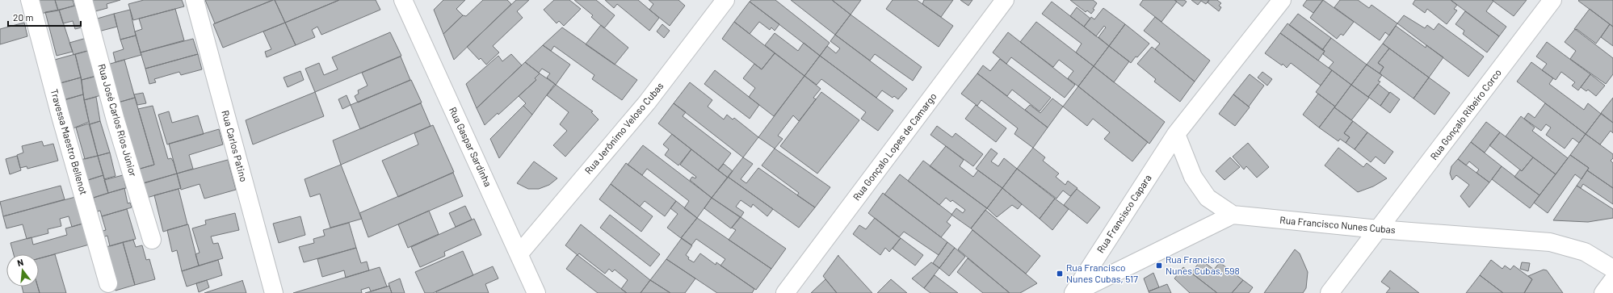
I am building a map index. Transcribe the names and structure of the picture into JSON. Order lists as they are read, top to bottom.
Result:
{
  "streets": {
    "street": [
      "Rua Gonçalo Ribeiro Corco",
      "Rua José Carlos Rios Júnior",
      "Rua Jerônimo Veloso Cubas",
      "Travessa Maestro Bellenot",
      "Rua Carlos Patino",
      "Rua Gaspar Sardinha",
      "Rua Gonçalo Lopes de Camargo",
      "Rua Francisco Capara",
      "Rua Francisco Nunes Cubas"
    ]
  },
  "crossings": [
    ["Rua Gonçalo Ribeiro Corco", "Rua Francisco Nunes Cubas"],
    ["Rua Jerônimo Veloso Cubas", "Rua Gaspar Sardinha"]
  ],
  "places": {
    "transit": ["Rua Francisco Nunes Cubas, 598", "Rua Francisco Nunes Cubas, 517"]
  },
  "scale_bar": "20 m",
  "north": "top"
}
